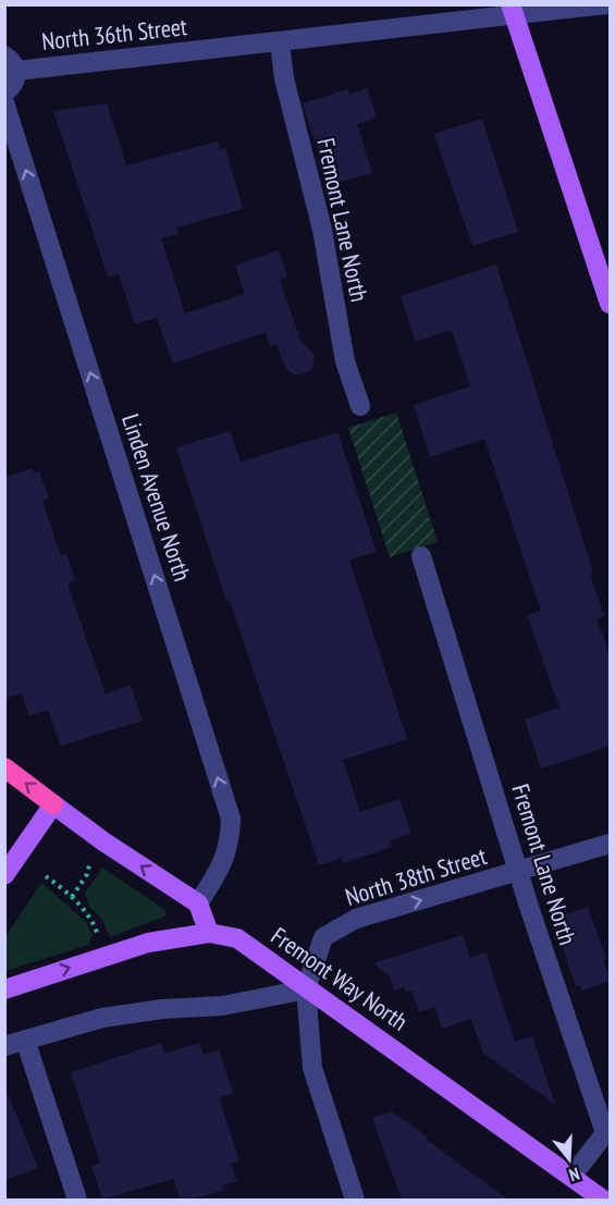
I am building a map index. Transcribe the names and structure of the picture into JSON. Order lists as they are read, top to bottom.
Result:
{
  "streets": {
    "main road": ["Fremont Way North"],
    "street": [
      "North 36th Street",
      "Fremont Lane North",
      "Linden Avenue North",
      "North 38th Street"
    ]
  },
  "crossings": [
    ["North 36th Street", "Fremont Lane North"],
    ["Fremont Lane North", "North 38th Street"],
    ["Fremont Lane North", "Fremont Way North"],
    ["North 38th Street", "Fremont Way North"]
  ],
  "one_way": ["Linden Avenue North", "North 38th Street"],
  "north": "bottom"
}
